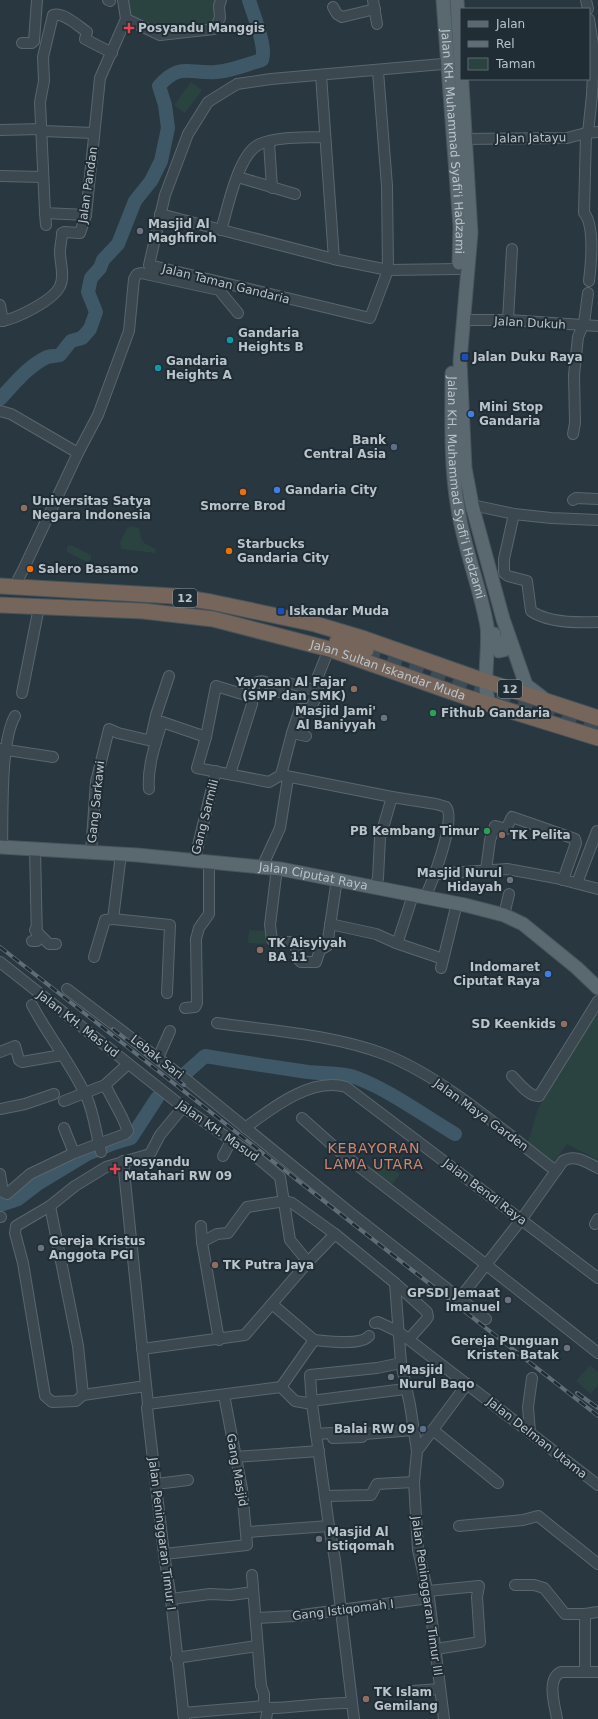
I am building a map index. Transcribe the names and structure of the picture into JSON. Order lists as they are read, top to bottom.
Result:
{
  "streets": {
    "highway": ["12", "Jalan Sultan Iskandar Muda"],
    "main road": ["Jalan KH. Muhammad Syafi'i Hadzami", "Jalan Ciputat Raya"],
    "street": [
      "Jalan Jatayu",
      "Jalan Pandan",
      "Jalan Taman Gandaria",
      "Jalan Dukuh",
      "Gang Sarkawi",
      "Gang Sarmili",
      "Jalan KH. Mas'ud",
      "Lebak Sari",
      "Jalan Maya Garden",
      "Jalan KH. Masud",
      "Jalan Bendi Raya",
      "Jalan Delman Utama",
      "Gang Masjid",
      "Jalan Peninggaran Timur I",
      "Jalan Peninggaran Timur III",
      "Gang Istiqomah I"
    ]
  },
  "crossings": [
    ["Jalan Jatayu", "Jalan KH. Muhammad Syafi'i Hadzami"],
    ["Jalan KH. Muhammad Syafi'i Hadzami", "Jalan Taman Gandaria"],
    ["Jalan KH. Muhammad Syafi'i Hadzami", "Jalan Dukuh"],
    ["Jalan KH. Muhammad Syafi'i Hadzami", "Jalan Sultan Iskandar Muda"],
    ["Gang Sarkawi", "Jalan Ciputat Raya"],
    ["Gang Sarmili", "Jalan Ciputat Raya"],
    ["Jalan KH. Mas'ud", "Jalan KH. Masud"],
    ["Lebak Sari", "Jalan Bendi Raya"],
    ["Jalan Delman Utama", "Jalan Peninggaran Timur III"],
    ["Gang Masjid", "Jalan Peninggaran Timur I"],
    ["Jalan Peninggaran Timur III", "Gang Istiqomah I"]
  ],
  "districts": ["KEBAYORAN LAMA UTARA"],
  "places": {
    "health": ["Posyandu Manggis", "Posyandu Matahari RW 09"],
    "other": [
      "Masjid Al Maghfiroh",
      "Gandaria Heights B",
      "Gandaria Heights A",
      "Mini Stop Gandaria",
      "Bank Central Asia",
      "Gandaria City",
      "Smorre Brod",
      "Universitas Satya Negara Indonesia",
      "Starbucks Gandaria City",
      "Salero Basamo",
      "Yayasan Al Fajar (SMP dan SMK)",
      "Fithub Gandaria",
      "Masjid Jami' Al Baniyyah",
      "PB Kembang Timur",
      "TK Pelita",
      "Masjid Nurul Hidayah",
      "TK Aisyiyah BA 11",
      "Indomaret Ciputat Raya",
      "SD Keenkids",
      "Gereja Kristus Anggota PGI",
      "TK Putra Jaya",
      "GPSDI Jemaat Imanuel",
      "Gereja Punguan Kristen Batak",
      "Masjid Nurul Baqo",
      "Balai RW 09",
      "Masjid Al Istiqomah",
      "TK Islam Gemilang"
    ],
    "transit": ["Jalan Duku Raya", "Iskandar Muda"]
  },
  "legend": ["Jalan", "Rel", "Taman"]
}
